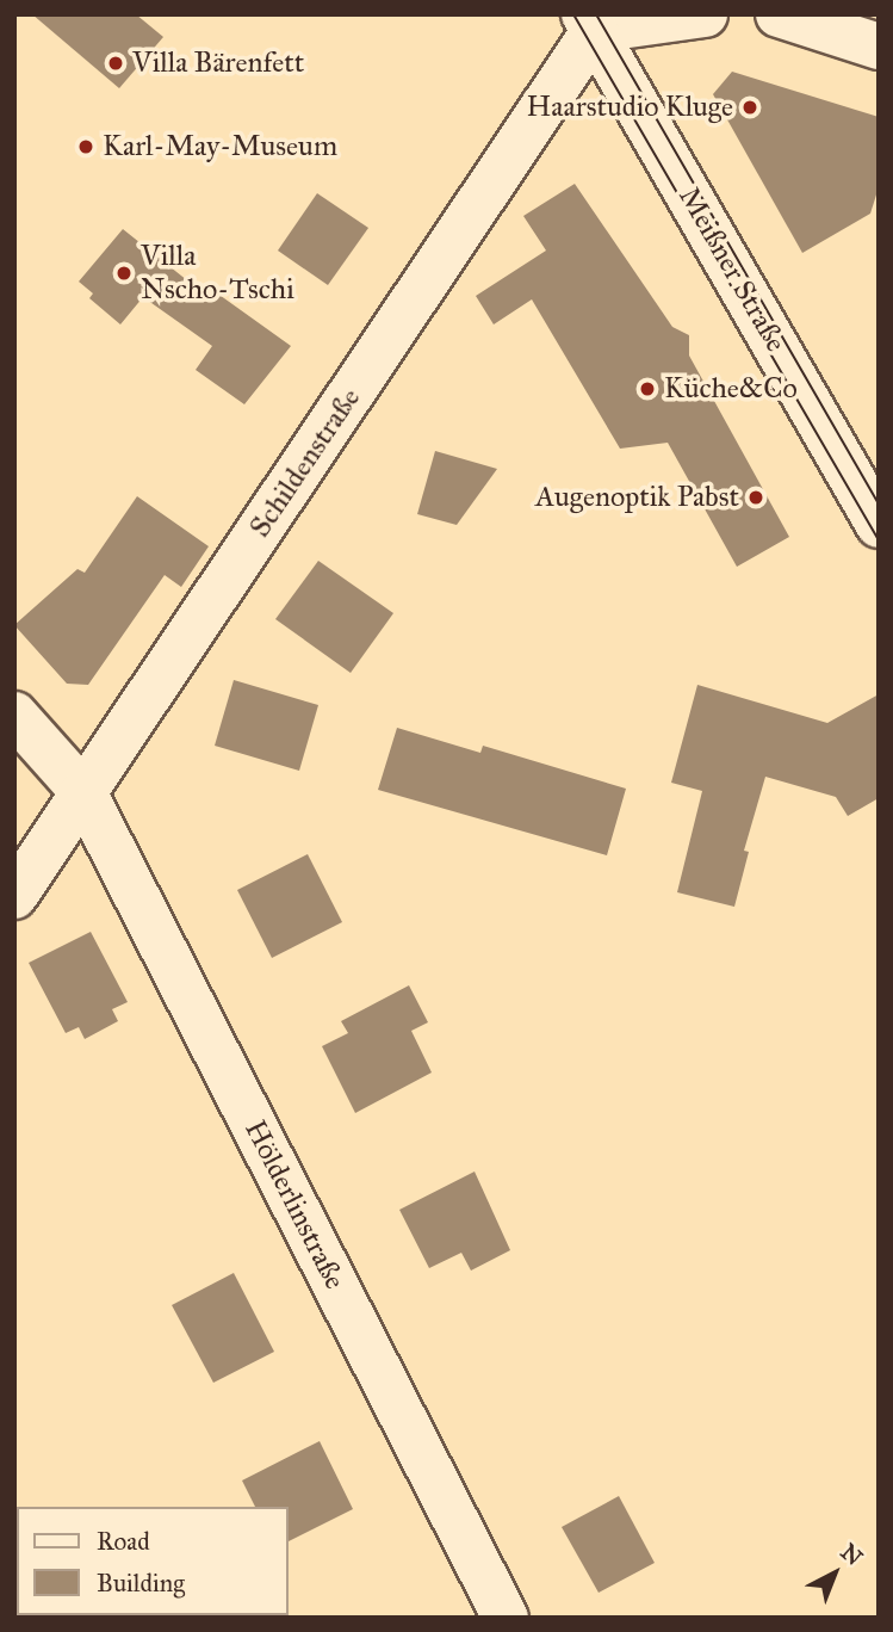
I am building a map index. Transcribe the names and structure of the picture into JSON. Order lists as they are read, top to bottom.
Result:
{
  "streets": {
    "street": ["Meißner Straße", "Schildenstraße", "Hölderlinstraße"]
  },
  "crossings": [
    ["Meißner Straße", "Schildenstraße"],
    ["Schildenstraße", "Hölderlinstraße"]
  ],
  "places": [
    "Villa Bärenfett",
    "Haarstudio Kluge",
    "Karl-May-Museum",
    "Villa Nscho-Tschi",
    "Küche&Co",
    "Augenoptik Pabst"
  ],
  "legend": ["Road", "Building"],
  "north": "top right"
}
